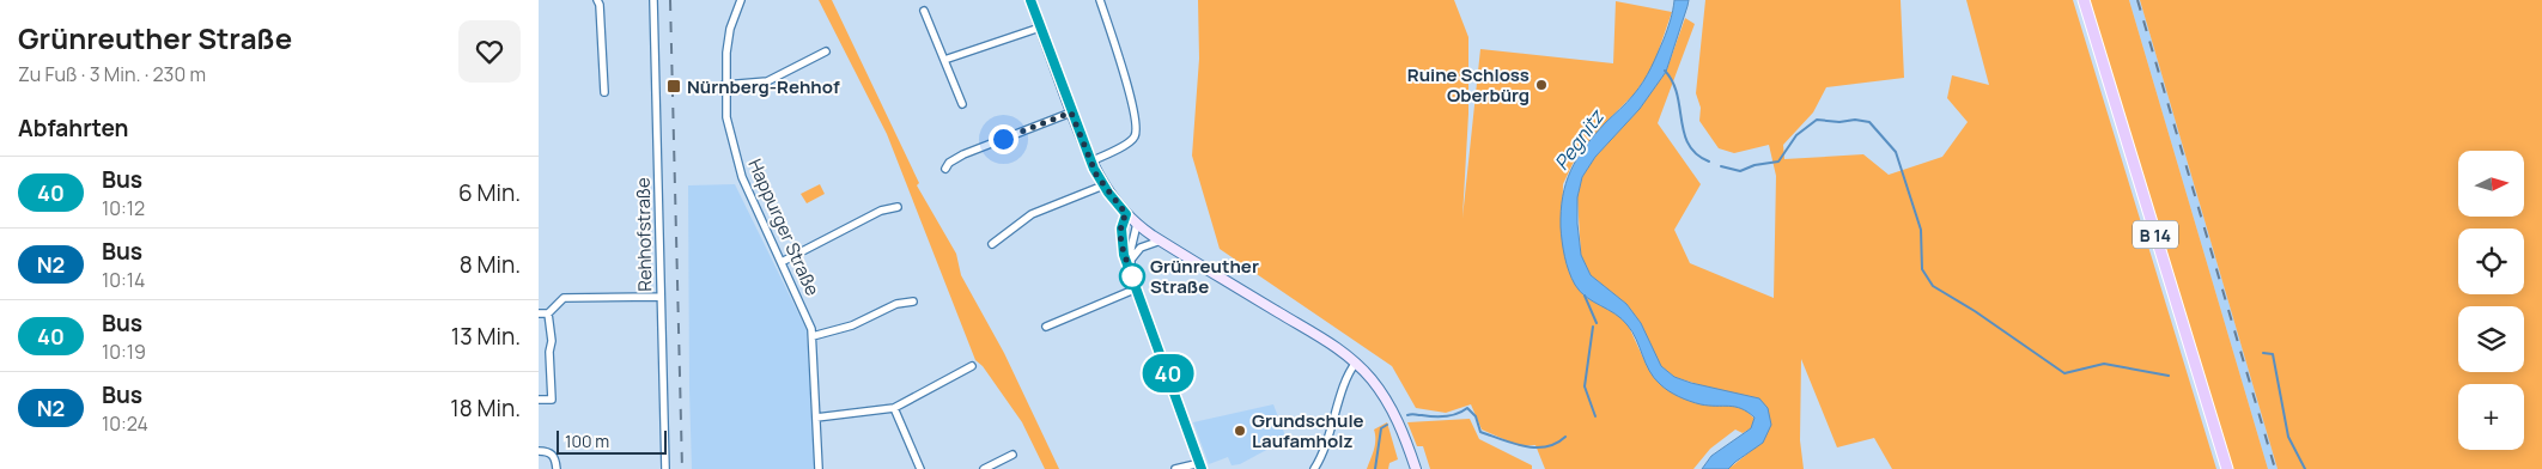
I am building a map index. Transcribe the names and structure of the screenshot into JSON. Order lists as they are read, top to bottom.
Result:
{
  "streets": {
    "main road": ["B 14"],
    "street": ["Happurger Straße", "Rehhofstraße"]
  },
  "water": ["Pegnitz"],
  "places": {
    "other": ["Ruine Schloss Oberbürg", "Grünreuther Straße", "Grundschule Laufamholz"],
    "transit": ["Nürnberg-Rehhof"]
  },
  "lines": ["bus line 40"],
  "scale_bar": "100 m",
  "north": "right",
  "page": {
    "heading": [
      ["Grünreuther Straße", "Zu Fuß · 3 Min. · 230 m"],
      "Abfahrten"
    ],
    "on_map": "40",
    "map_buttons": "+",
    "list": [
      {
        "mark": "40",
        "name": "Bus",
        "note": "10:12",
        "value": "6 Min."
      },
      {
        "mark": "N2",
        "name": "Bus",
        "note": "10:14",
        "value": "8 Min."
      },
      {
        "mark": "40",
        "name": "Bus",
        "note": "10:19",
        "value": "13 Min."
      },
      {
        "mark": "N2",
        "name": "Bus",
        "note": "10:24",
        "value": "18 Min."
      }
    ],
    "scale": "100 m"
  }
}
